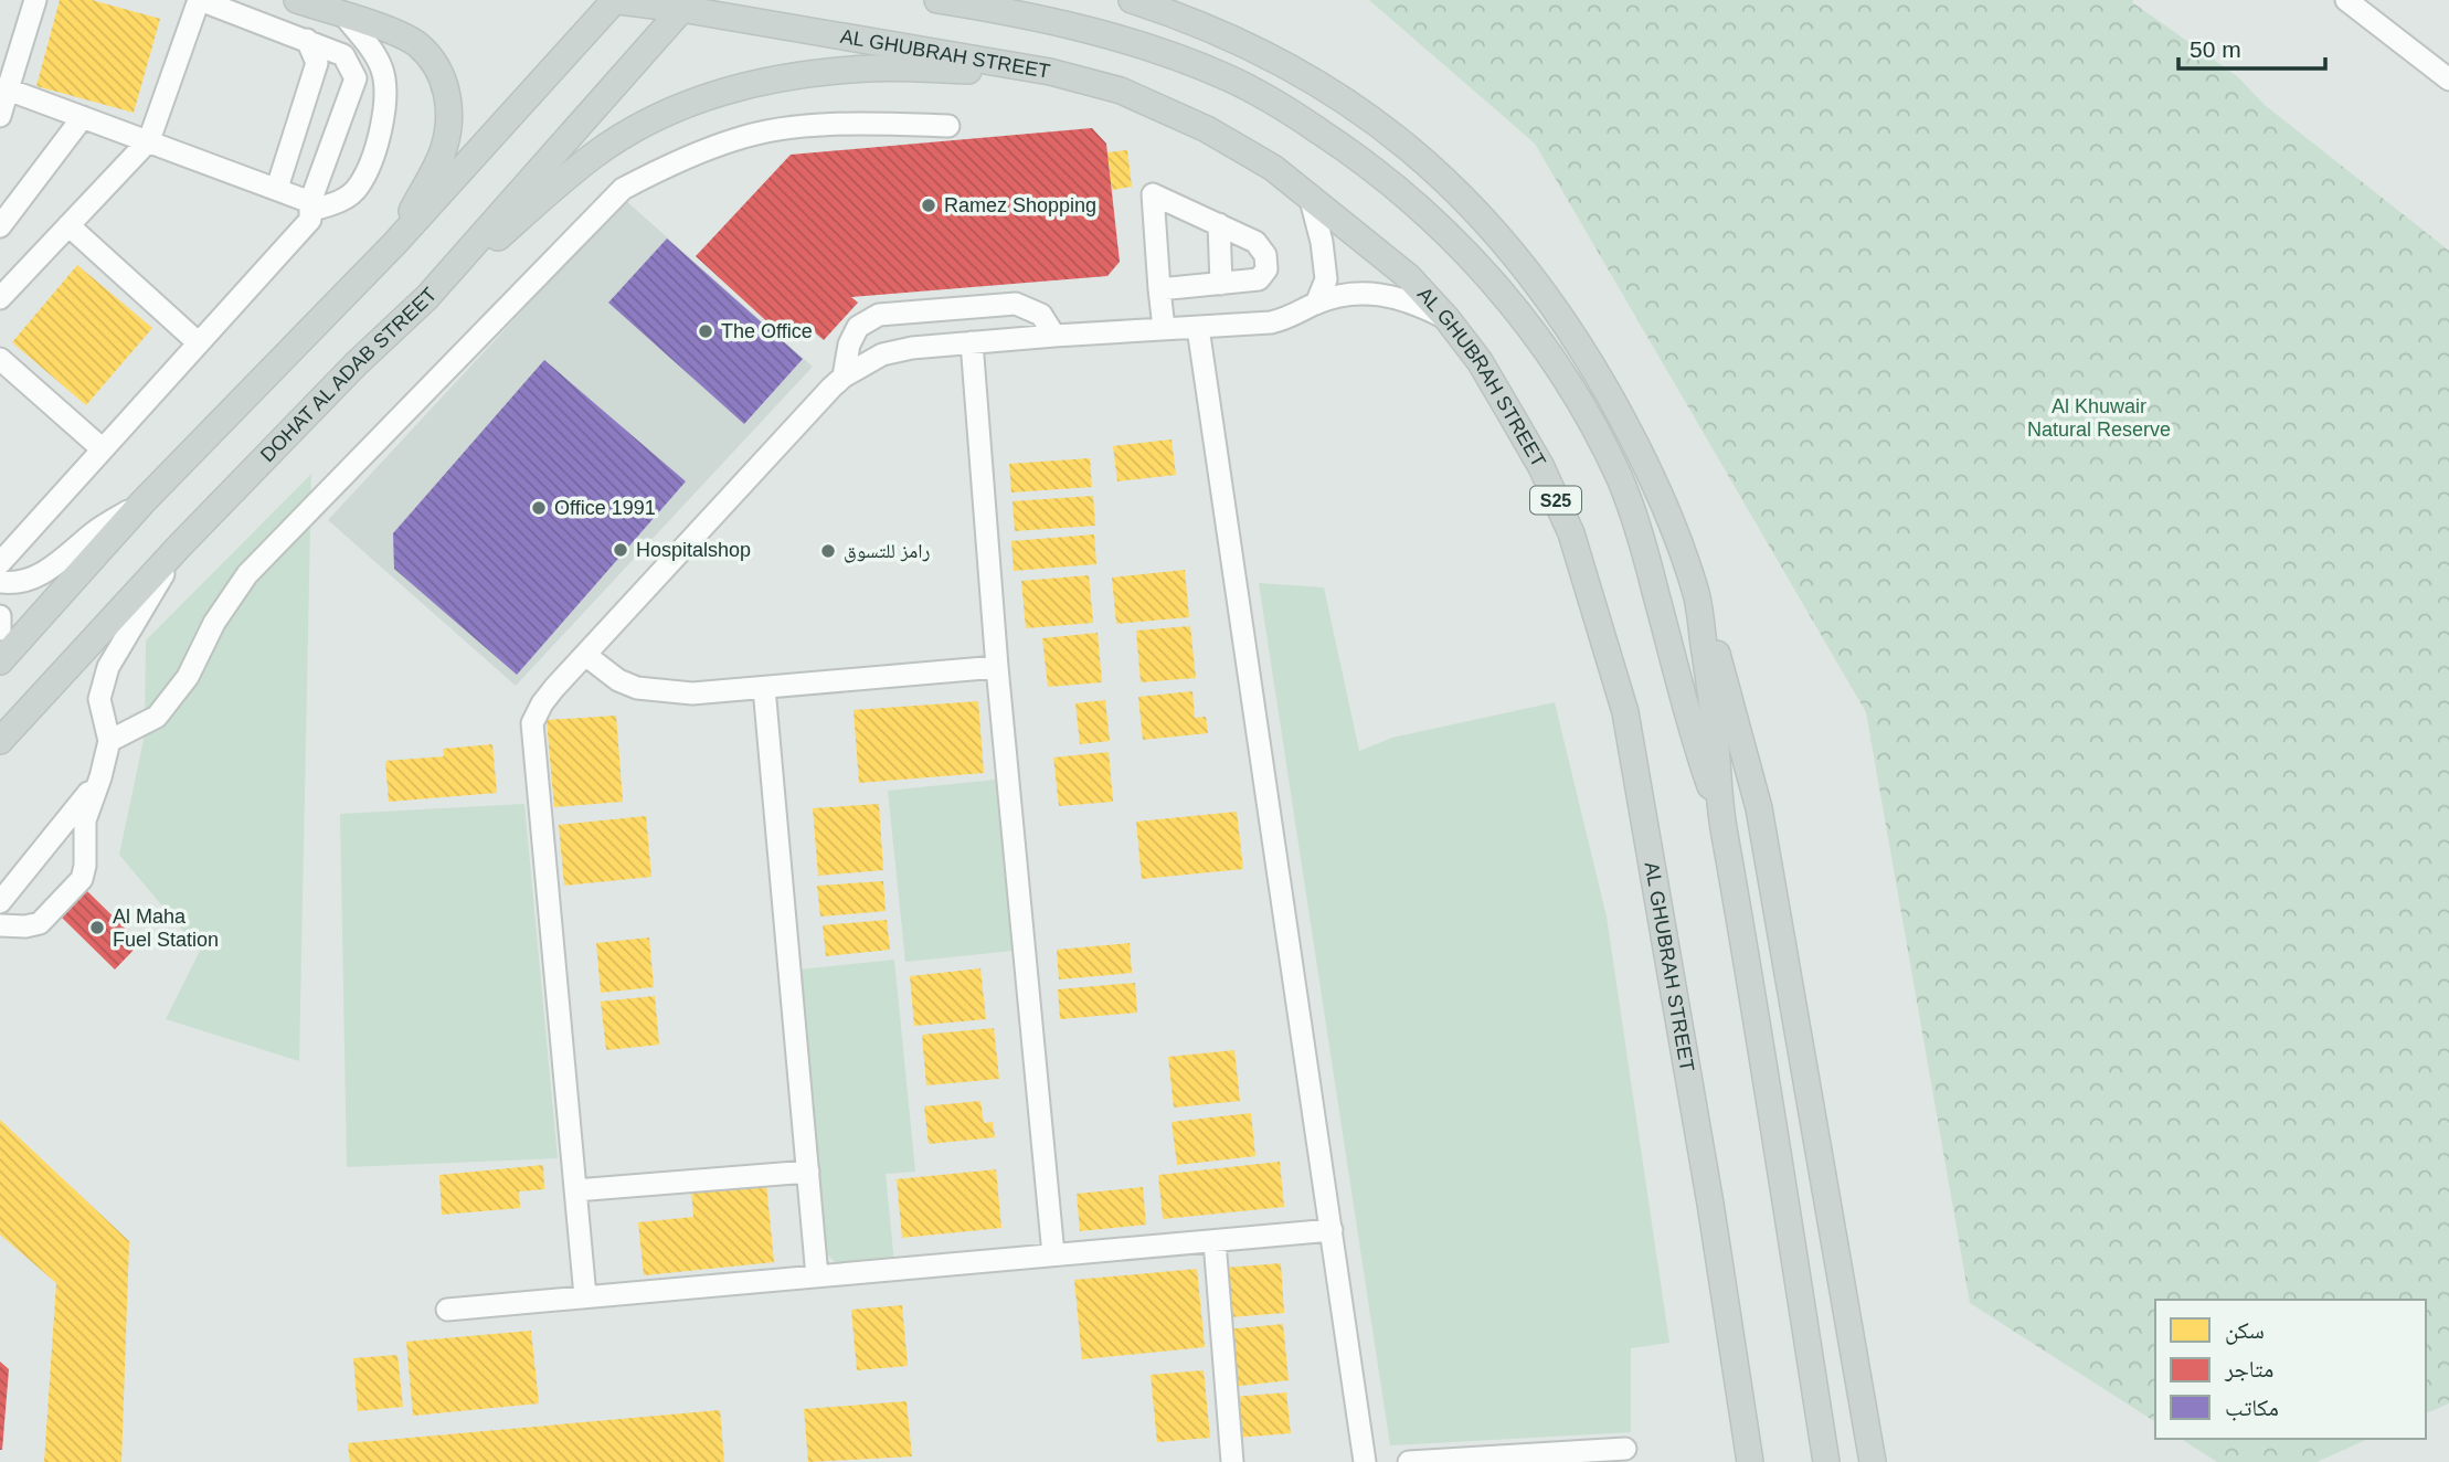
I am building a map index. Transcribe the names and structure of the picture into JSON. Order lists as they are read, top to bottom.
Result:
{
  "streets": {
    "main road": ["AL GHUBRAH STREET", "DOHAT AL ADAB STREET", "S25"]
  },
  "crossings": [
    ["AL GHUBRAH STREET", "DOHAT AL ADAB STREET"]
  ],
  "parks": ["Al Khuwair Natural Reserve"],
  "places": [
    "Ramez Shopping",
    "The Office",
    "Office 1991",
    "Hospitalshop",
    "رامز للتسوق",
    "Al Maha Fuel Station"
  ],
  "legend": ["سكن", "متاجر", "مكاتب"],
  "scale_bar": "50 m"
}
